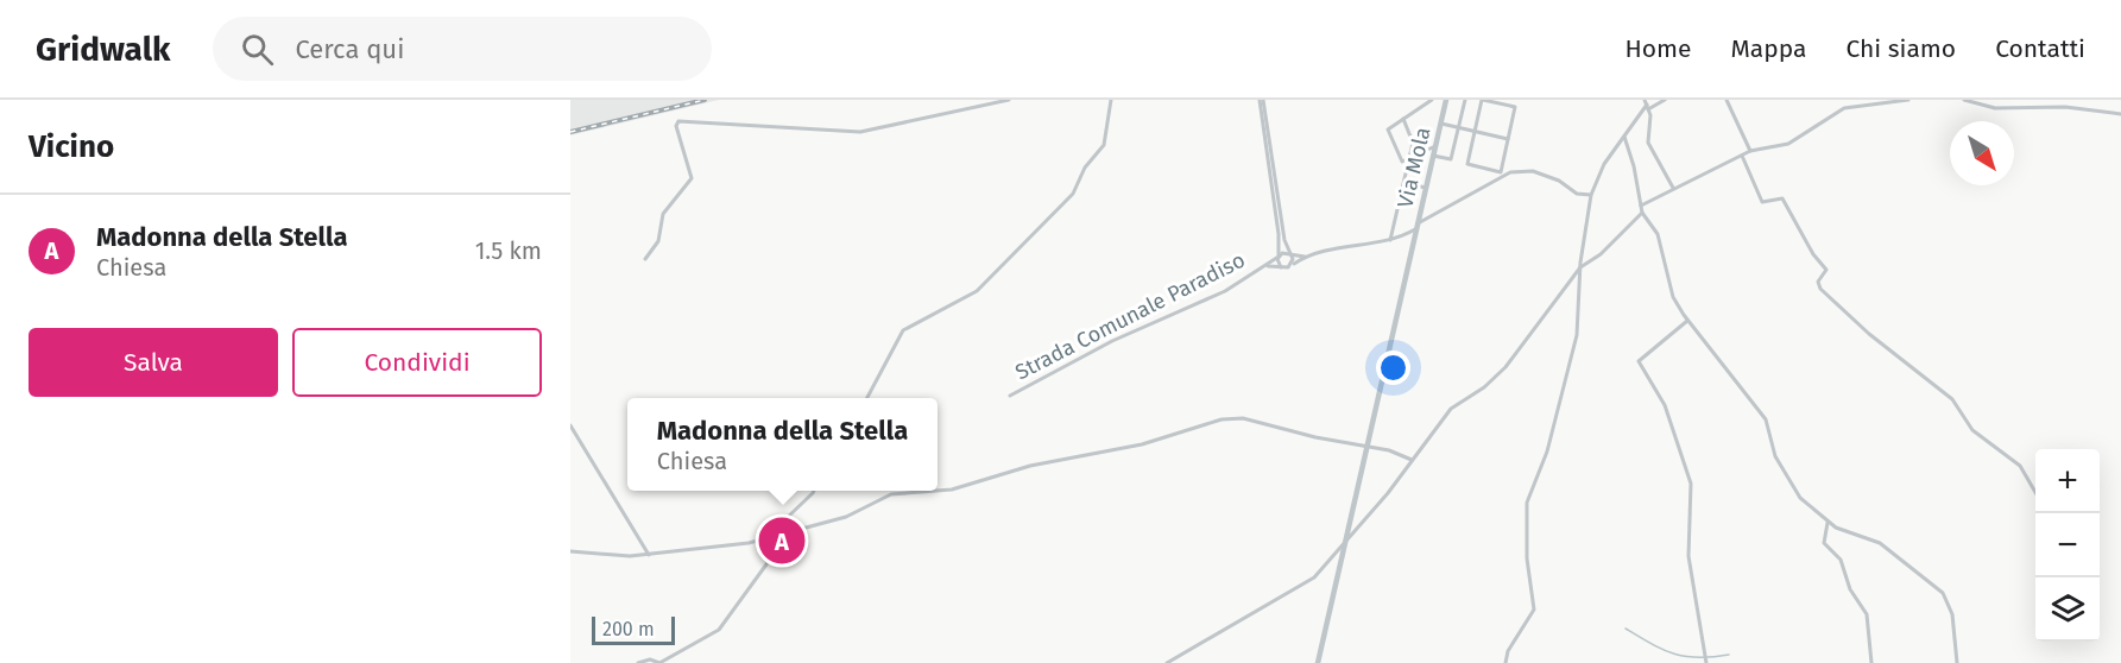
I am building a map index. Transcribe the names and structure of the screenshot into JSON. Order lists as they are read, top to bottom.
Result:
{
  "streets": {
    "main road": ["Via Mola"],
    "street": ["Strada Comunale Paradiso"]
  },
  "scale_bar": "200 m",
  "north": "bottom right",
  "page": {
    "header": "Gridwalk",
    "search": "Cerca qui",
    "nav": [
      "Home",
      "Mappa",
      "Chi siamo",
      "Contatti"
    ],
    "heading": "Vicino",
    "list": [
      {
        "mark": "A",
        "name": "Madonna della Stella",
        "note": "Chiesa",
        "value": "1.5 km"
      }
    ],
    "buttons": ["Salva", "Condividi"],
    "popup": ["Madonna della Stella", "Chiesa"],
    "map_buttons": ["+", "−"],
    "pins": "A",
    "scale": "200 m"
  }
}
